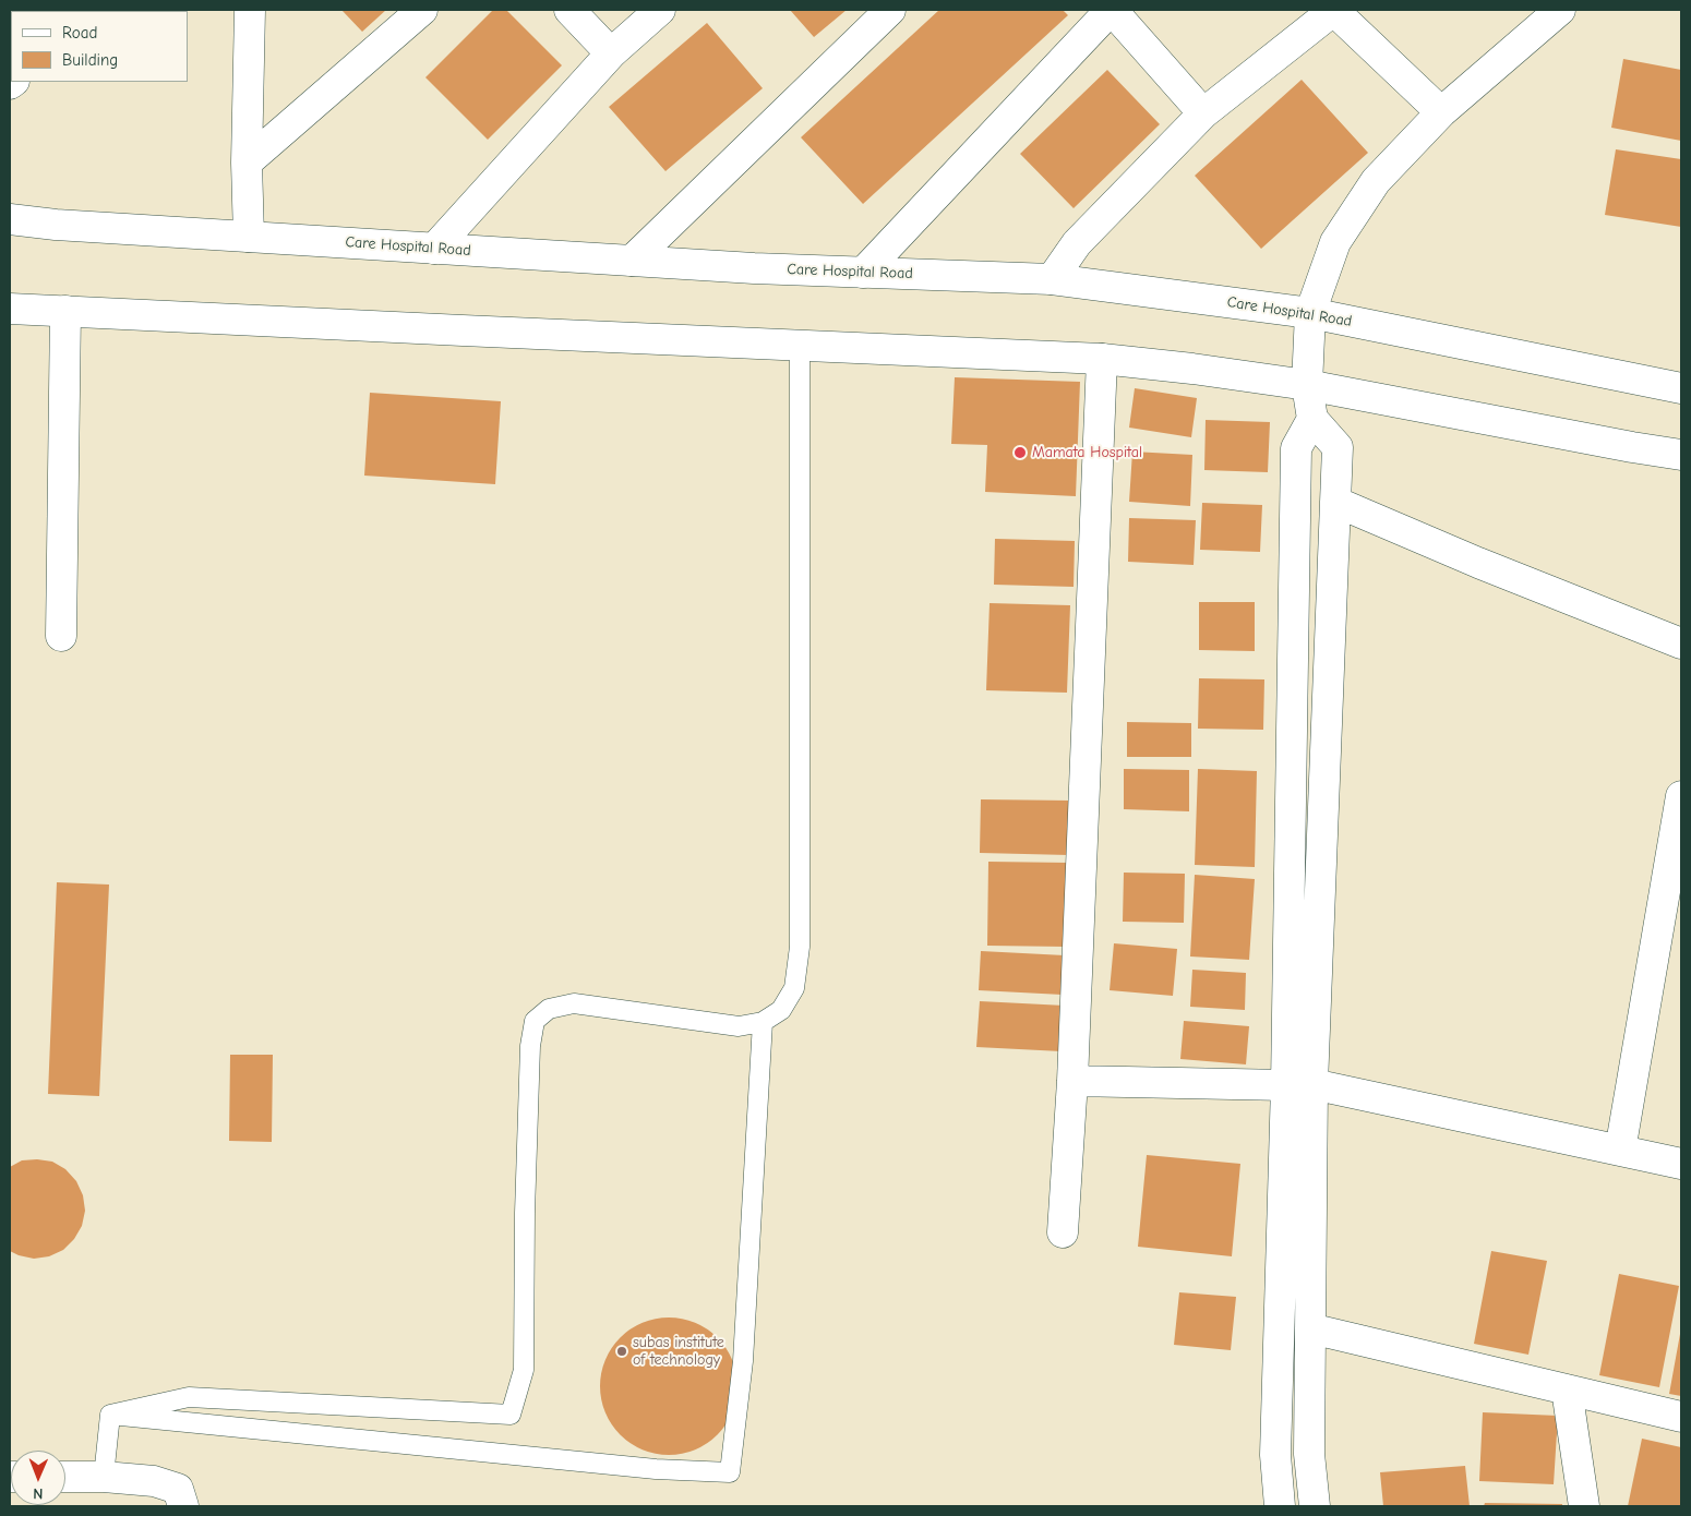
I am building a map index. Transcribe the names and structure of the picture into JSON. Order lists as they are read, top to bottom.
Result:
{
  "streets": {
    "street": ["Care Hospital Road"]
  },
  "places": ["Mamata Hospital", "subas institute of technology"],
  "legend": ["Road", "Building"],
  "north": "bottom"
}
